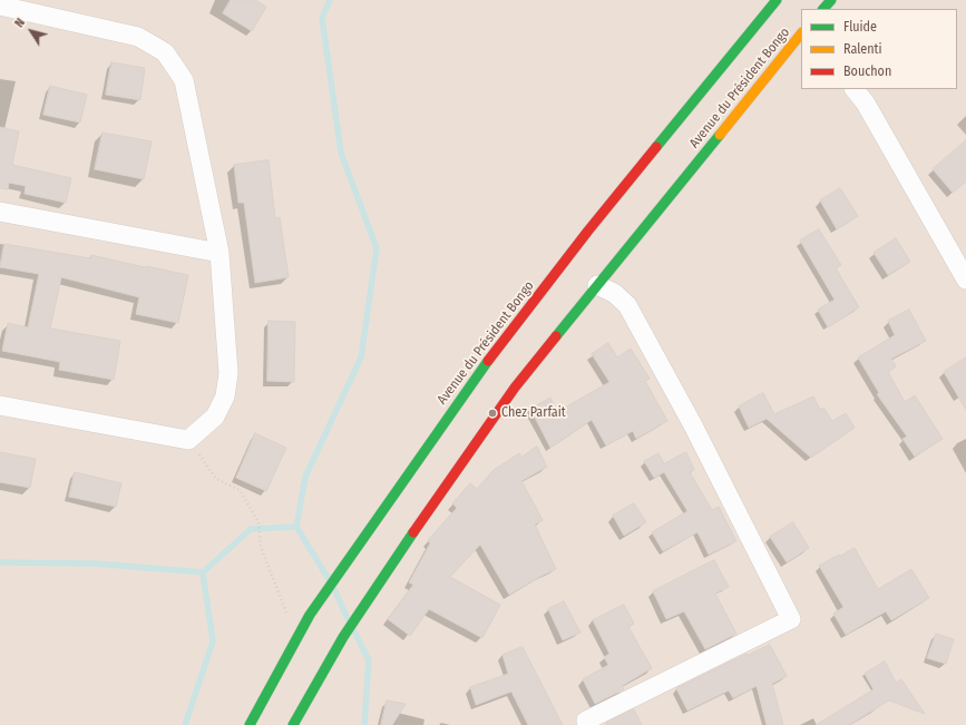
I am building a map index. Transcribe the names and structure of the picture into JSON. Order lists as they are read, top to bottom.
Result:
{
  "streets": {
    "street": ["Avenue du Président Bongo"]
  },
  "places": ["Chez Parfait"],
  "legend": ["Fluide", "Ralenti", "Bouchon"],
  "north": "top left"
}
